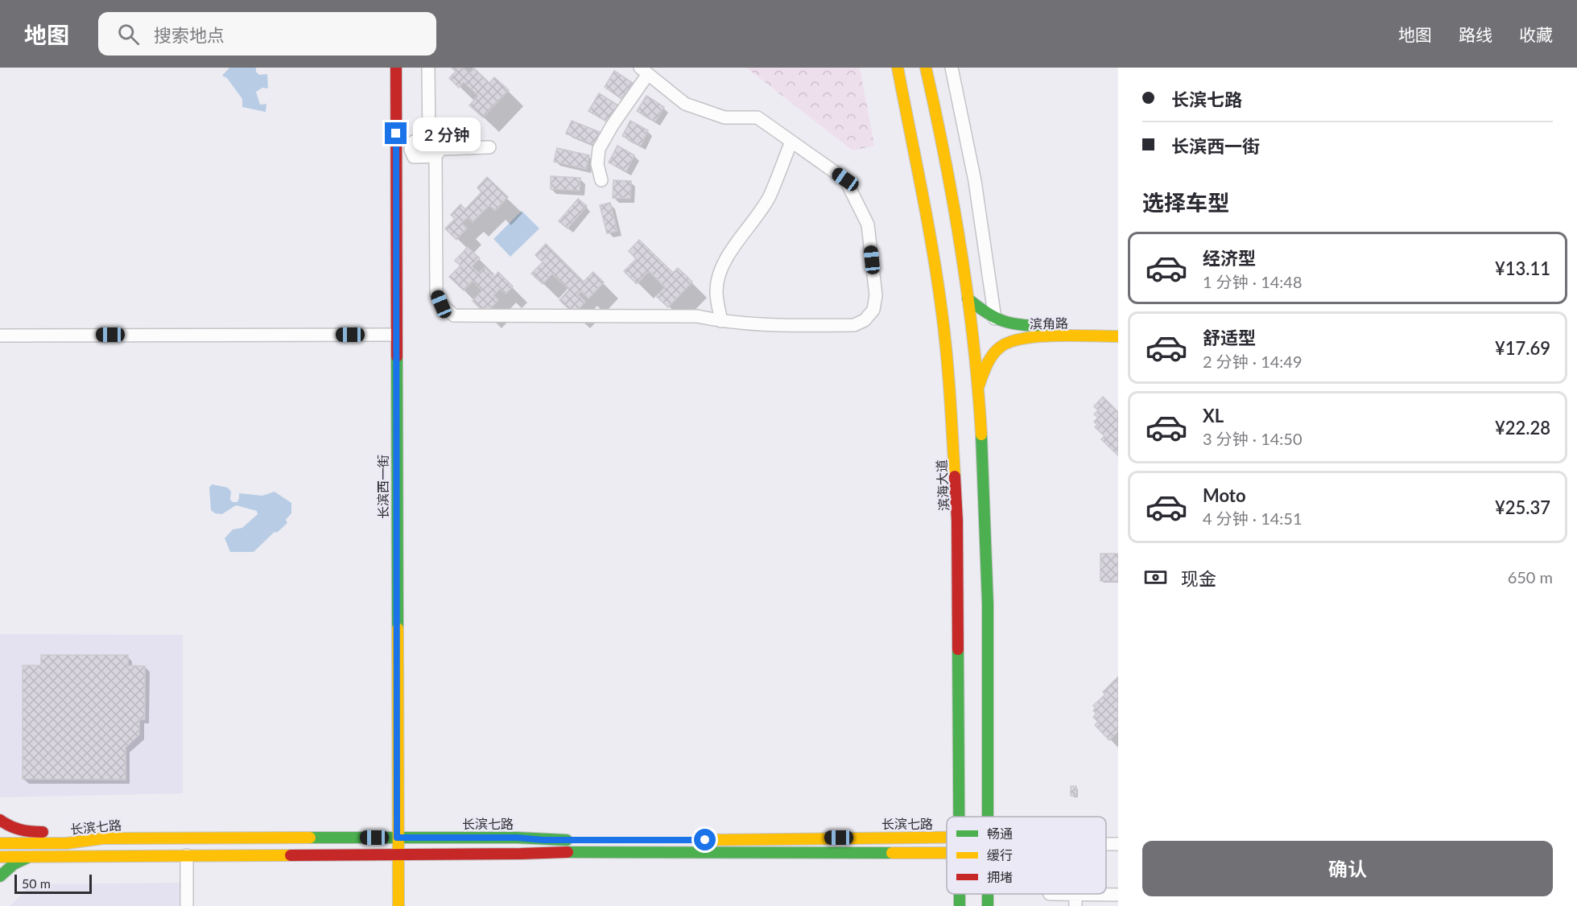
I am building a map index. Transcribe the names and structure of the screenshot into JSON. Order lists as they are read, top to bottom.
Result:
{
  "streets": {
    "main road": [
      "滨角路",
      "滨海大道",
      "长滨西一街",
      "长滨七路"
    ]
  },
  "crossings": [
    ["长滨西一街", "长滨七路"]
  ],
  "legend": ["畅通", "缓行", "拥堵"],
  "scale_bar": "50 m",
  "page": {
    "header": "地图",
    "search": "搜索地点",
    "nav": ["地图", "路线", "收藏"],
    "banner": ["长滨七路", "长滨西一街"],
    "bubble": "2 分钟",
    "heading": "选择车型",
    "list": [
      {
        "name": "经济型",
        "note": "1 分钟 · 14:48",
        "value": "¥13.11"
      },
      {
        "name": "舒适型",
        "note": "2 分钟 · 14:49",
        "value": "¥17.69"
      },
      {
        "name": "XL",
        "note": "3 分钟 · 14:50",
        "value": "¥22.28"
      },
      {
        "name": "Moto",
        "note": "4 分钟 · 14:51",
        "value": "¥25.37"
      }
    ],
    "pay": ["现金", "650 m"],
    "buttons": "确认",
    "scale": "50 m"
  }
}
